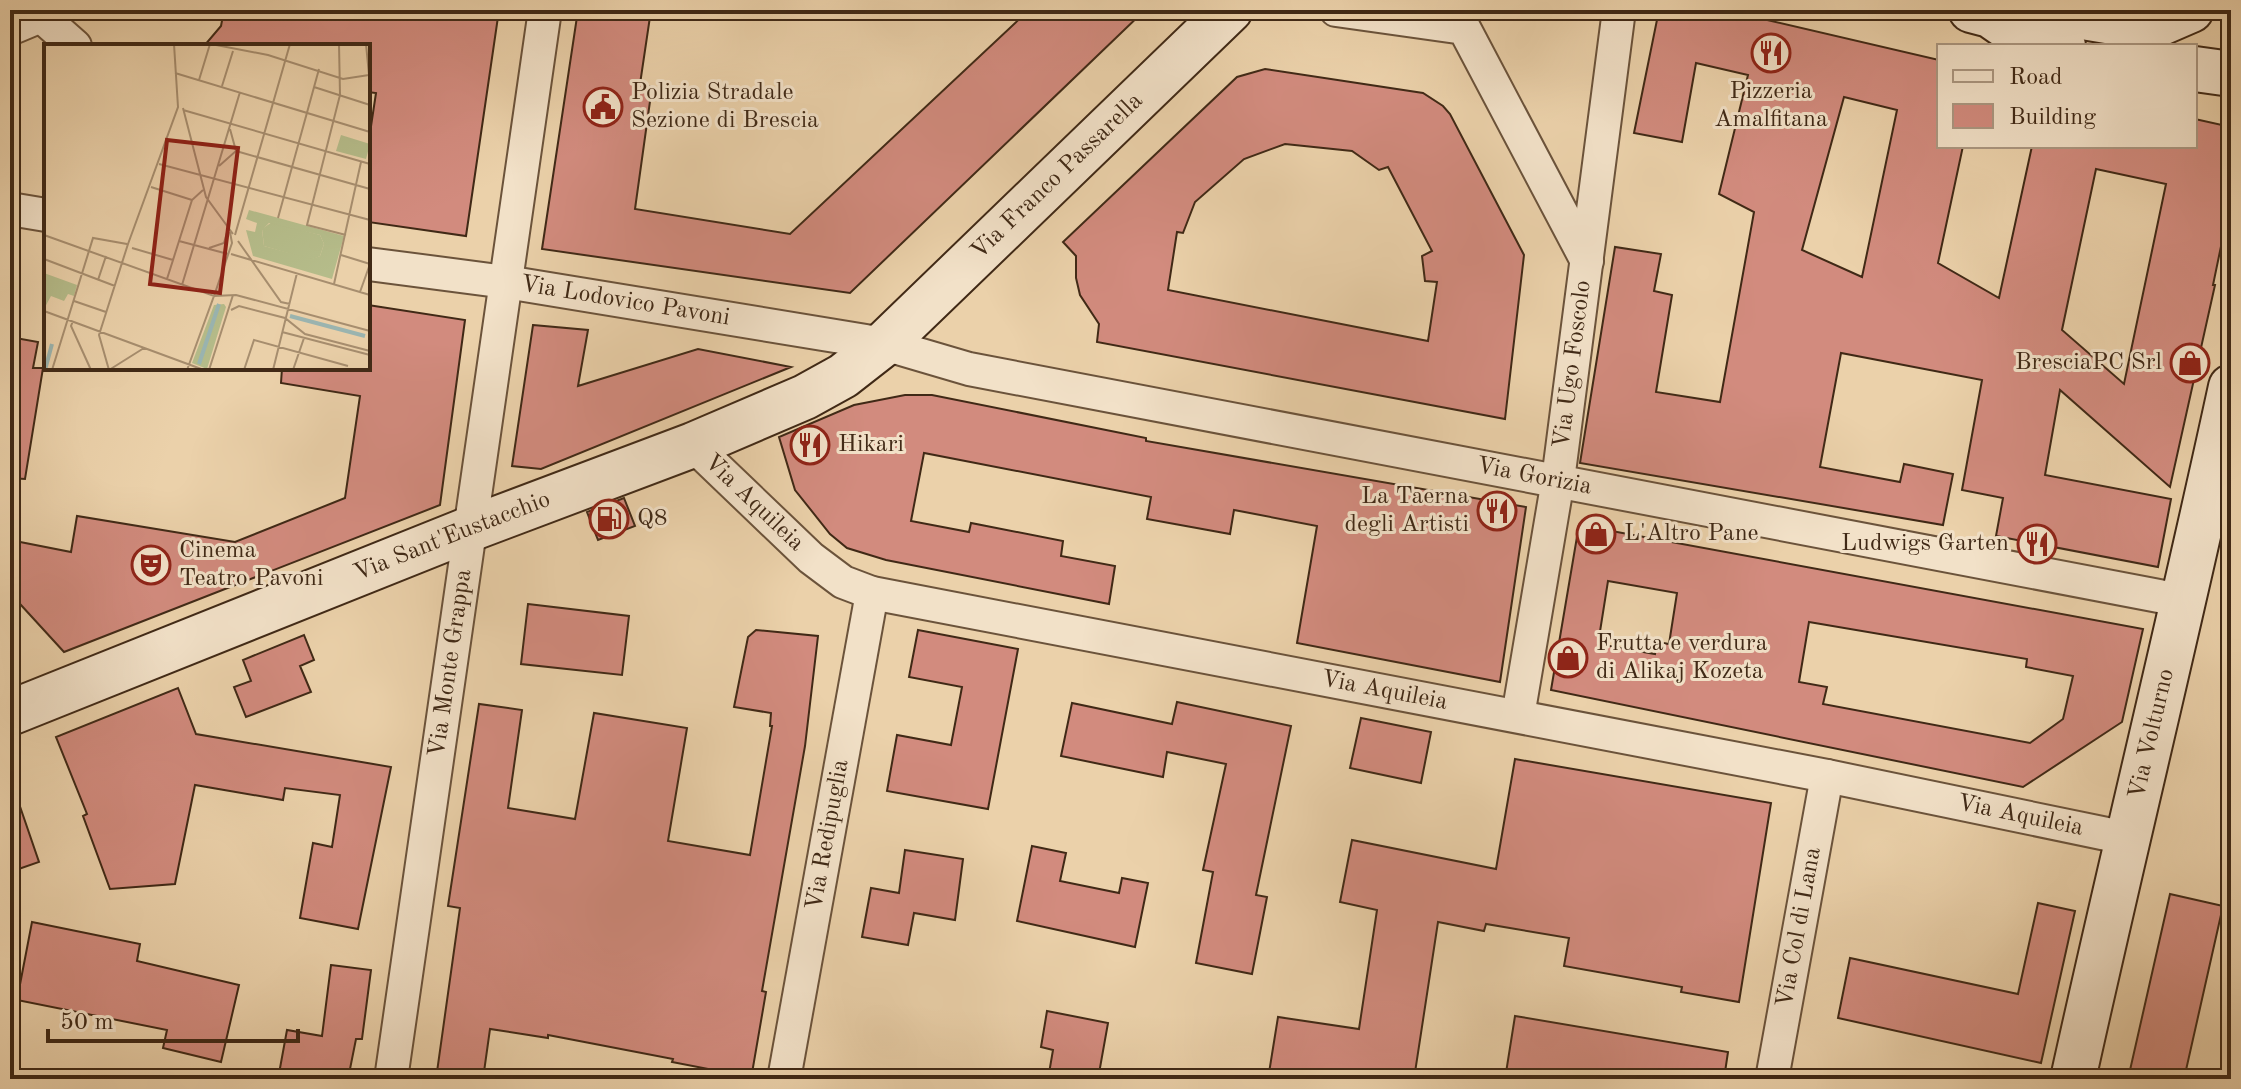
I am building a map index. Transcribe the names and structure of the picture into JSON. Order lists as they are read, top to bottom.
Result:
{
  "streets": {
    "street": [
      "Via Franco Passarella",
      "Via Lodovico Pavoni",
      "Via Ugo Foscolo",
      "Via Gorizia",
      "Via Aquileia",
      "Via Sant'Eustacchio",
      "Via Monte Grappa",
      "Via Volturno",
      "Via Redipuglia",
      "Via Col di Lana"
    ]
  },
  "crossings": [
    ["Via Franco Passarella", "Via Lodovico Pavoni"],
    ["Via Franco Passarella", "Via Gorizia"],
    ["Via Franco Passarella", "Via Sant'Eustacchio"],
    ["Via Lodovico Pavoni", "Via Gorizia"],
    ["Via Lodovico Pavoni", "Via Sant'Eustacchio"],
    ["Via Lodovico Pavoni", "Via Monte Grappa"],
    ["Via Ugo Foscolo", "Via Gorizia"],
    ["Via Ugo Foscolo", "Via Aquileia"],
    ["Via Gorizia", "Via Sant'Eustacchio"],
    ["Via Gorizia", "Via Volturno"],
    ["Via Aquileia", "Via Sant'Eustacchio"],
    ["Via Aquileia", "Via Volturno"],
    ["Via Aquileia", "Via Redipuglia"],
    ["Via Aquileia", "Via Col di Lana"],
    ["Via Sant'Eustacchio", "Via Monte Grappa"]
  ],
  "places": {
    "restaurant": [
      "Pizzeria Amalfitana",
      "Hikari",
      "La Taerna degli Artisti",
      "Ludwigs Garten"
    ],
    "public building": ["Polizia Stradale Sezione di Brescia"],
    "shop": ["BresciaPC Srl", "L'Altro Pane", "Frutta e verdura di Alikaj Kozeta"],
    "fuel station": ["Q8"],
    "theatre": ["Cinema Teatro Pavoni"]
  },
  "legend": ["Road", "Building"],
  "scale_bar": "50 m"
}
